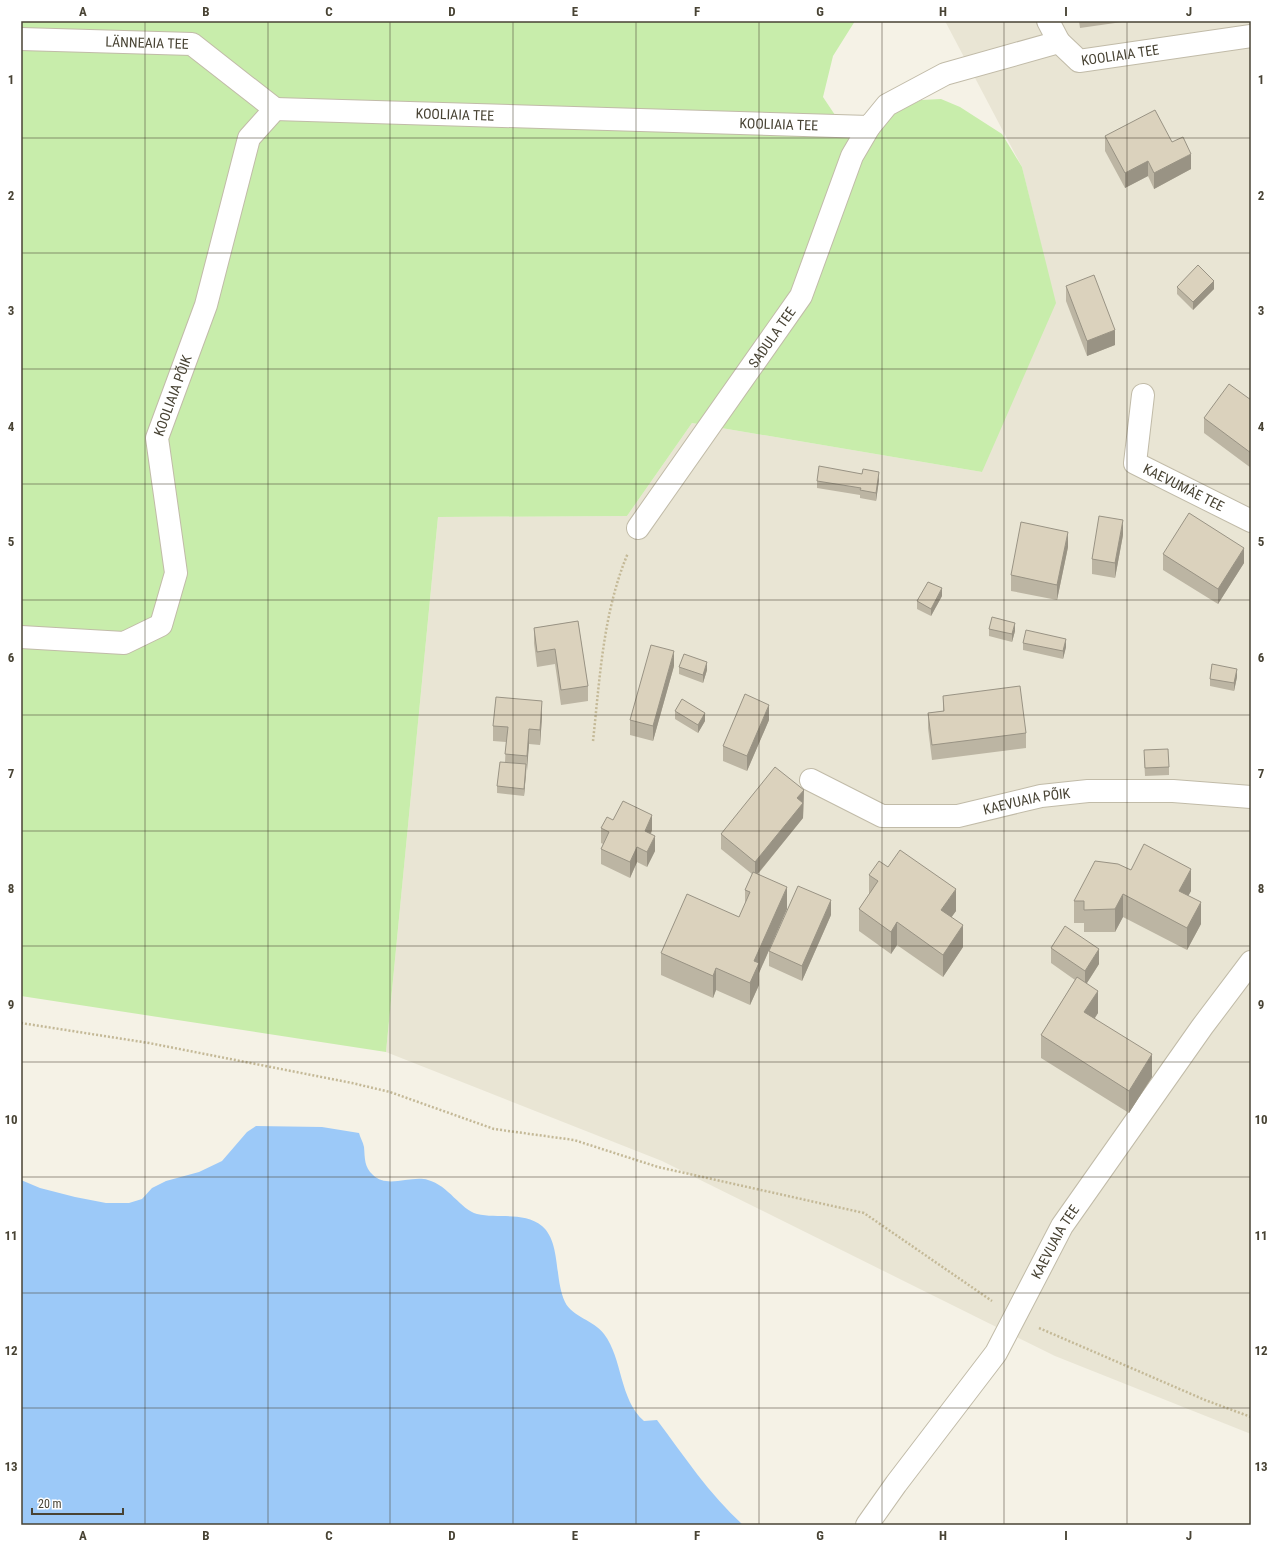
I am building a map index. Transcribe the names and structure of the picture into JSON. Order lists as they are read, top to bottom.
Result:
{
  "streets": {
    "street": [
      "LÄNNEAIA TEE",
      "KOOLIAIA TEE",
      "SADULA TEE",
      "KOOLIAIA PÕIK",
      "KAEVUMÄE TEE",
      "KAEVUAIA PÕIK",
      "KAEVUAIA TEE"
    ]
  },
  "crossings": [
    ["LÄNNEAIA TEE", "KOOLIAIA TEE"],
    ["LÄNNEAIA TEE", "KOOLIAIA PÕIK"],
    ["KOOLIAIA TEE", "SADULA TEE"],
    ["KOOLIAIA TEE", "KOOLIAIA PÕIK"]
  ],
  "scale_bar": "20 m",
  "grid": {
    "columns": [
      "A",
      "B",
      "C",
      "D",
      "E",
      "F",
      "G",
      "H",
      "I",
      "J"
    ],
    "rows": [
      "1",
      "2",
      "3",
      "4",
      "5",
      "6",
      "7",
      "8",
      "9",
      "10",
      "11",
      "12",
      "13"
    ]
  }
}
